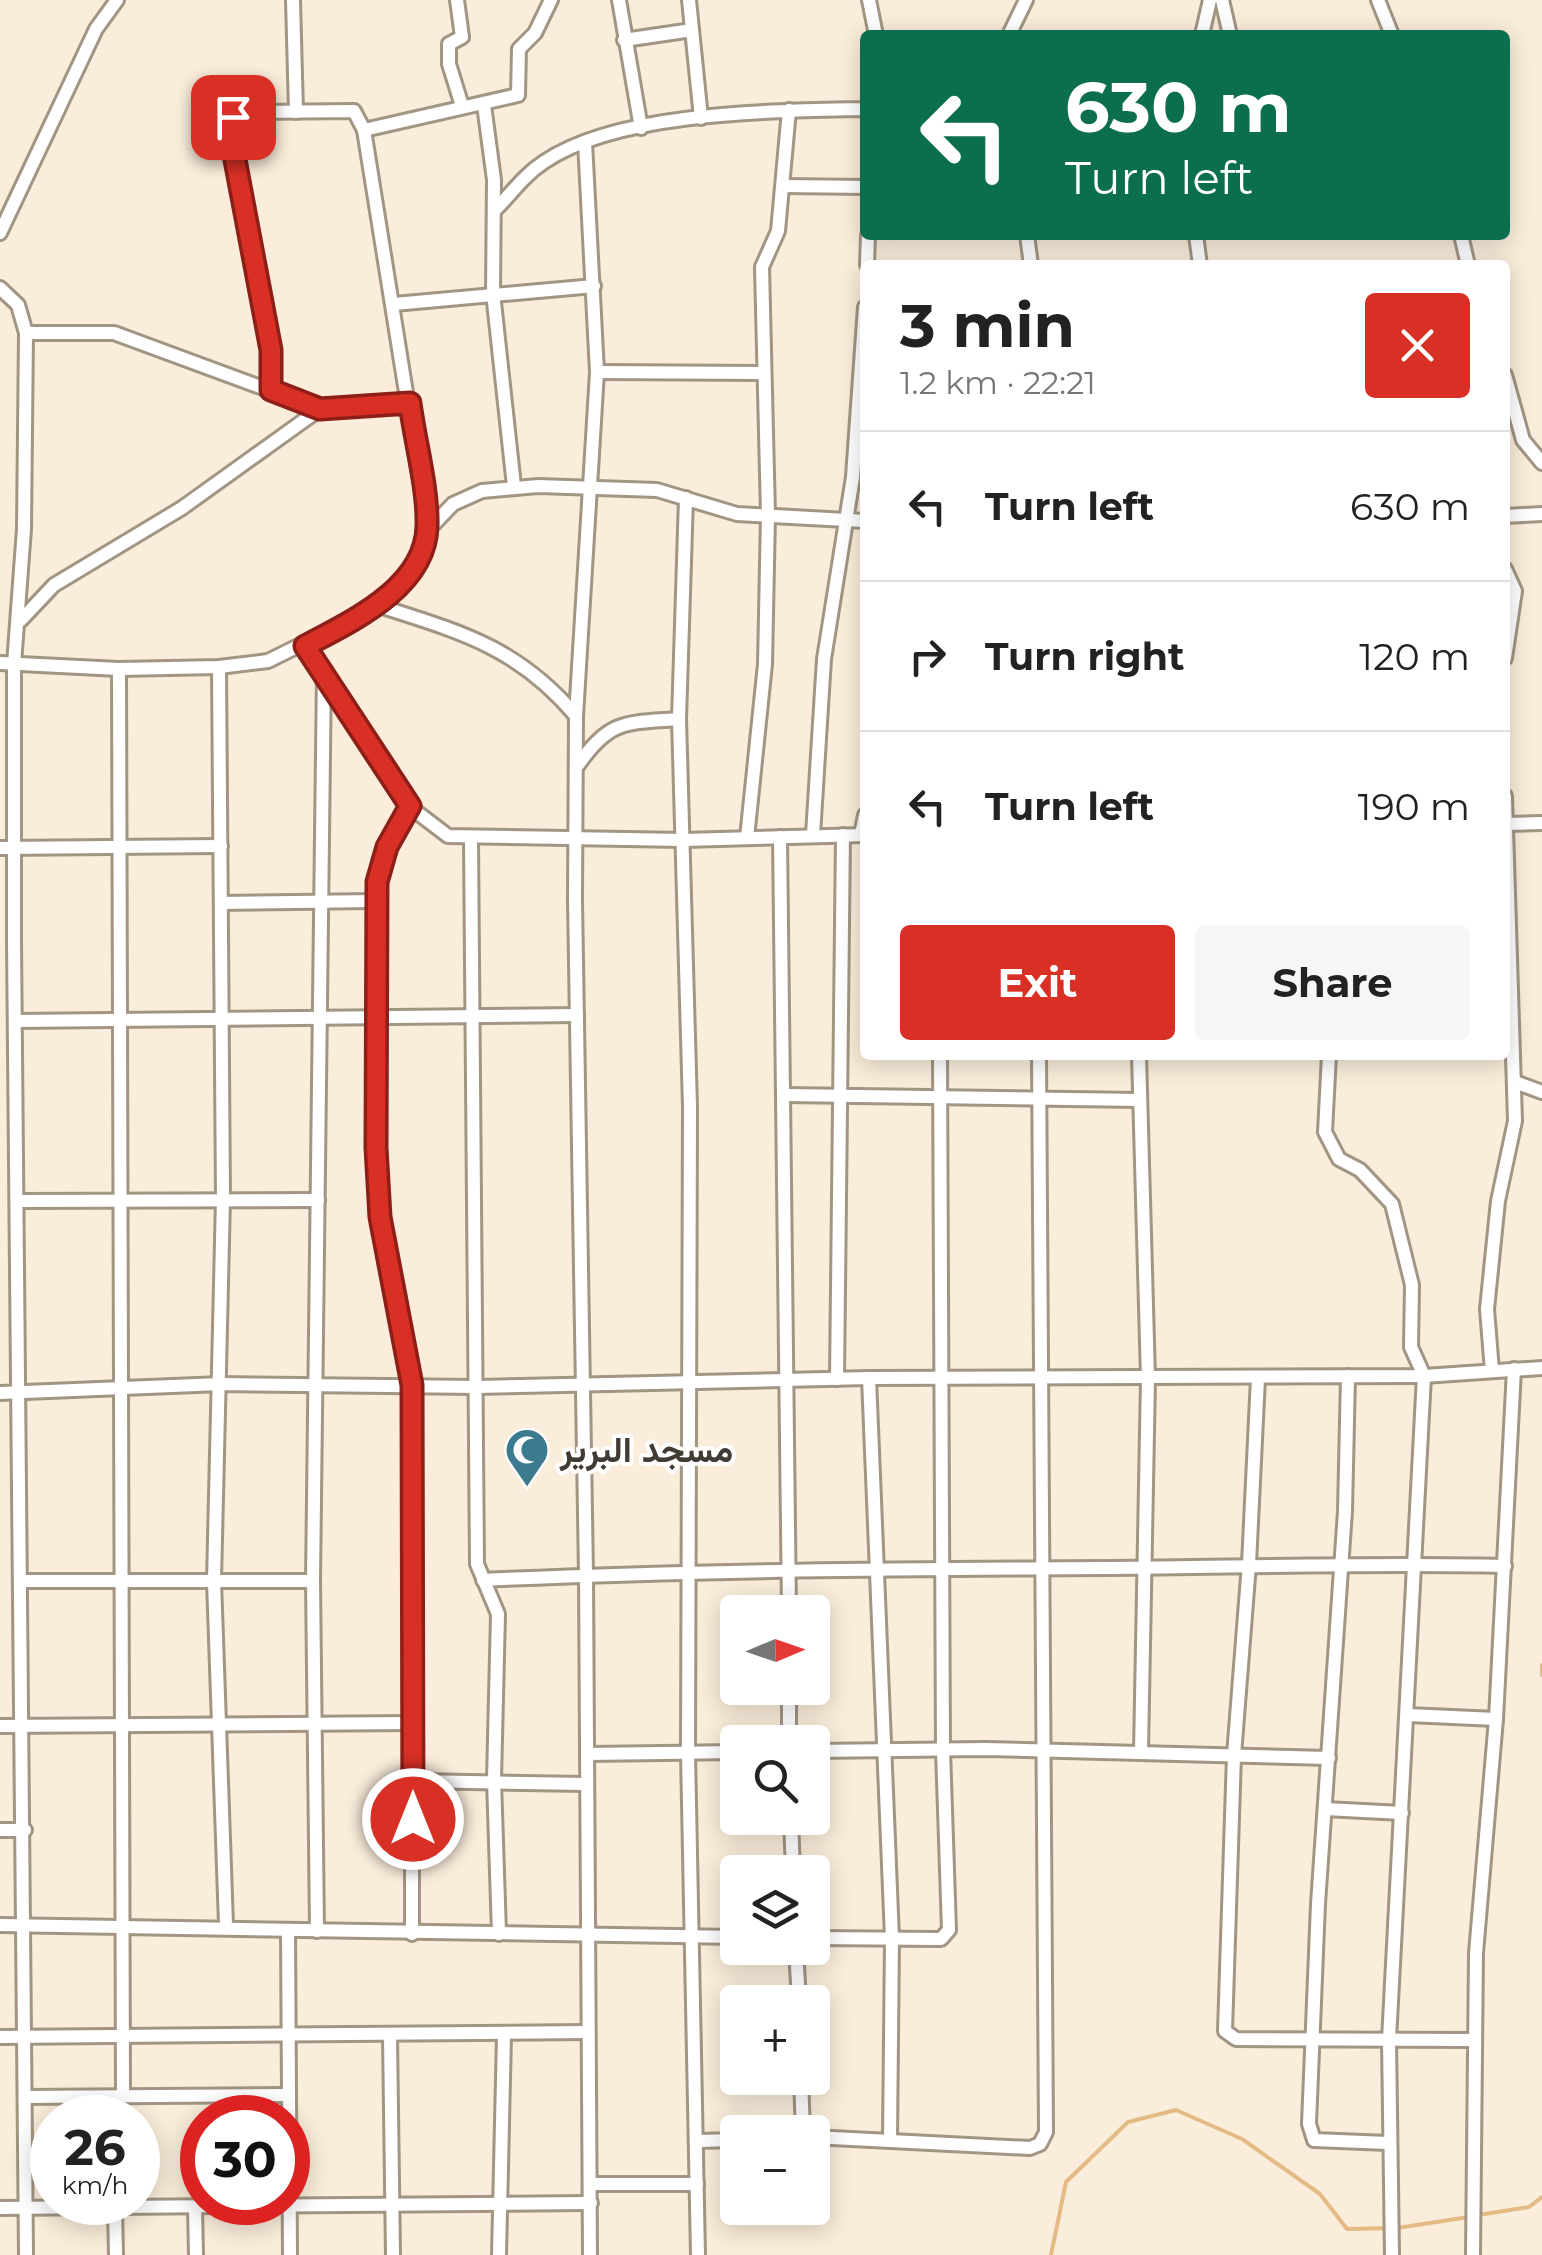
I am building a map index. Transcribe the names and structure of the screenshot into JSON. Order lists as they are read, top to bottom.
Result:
{
  "places": {
    "mosque": ["مسجد البرير"]
  },
  "north": "right",
  "page": {
    "turn": ["630 m", "Turn left"],
    "heading": ["3 min", "1.2 km · 22:21"],
    "list": [
      {
        "name": "Turn left",
        "value": "630 m"
      },
      {
        "name": "Turn right",
        "value": "120 m"
      },
      {
        "name": "Turn left",
        "value": "190 m"
      }
    ],
    "buttons": ["Exit", "Share"],
    "map_buttons": ["+", "−"],
    "speed": "26 km/h",
    "limit": "30"
  }
}
